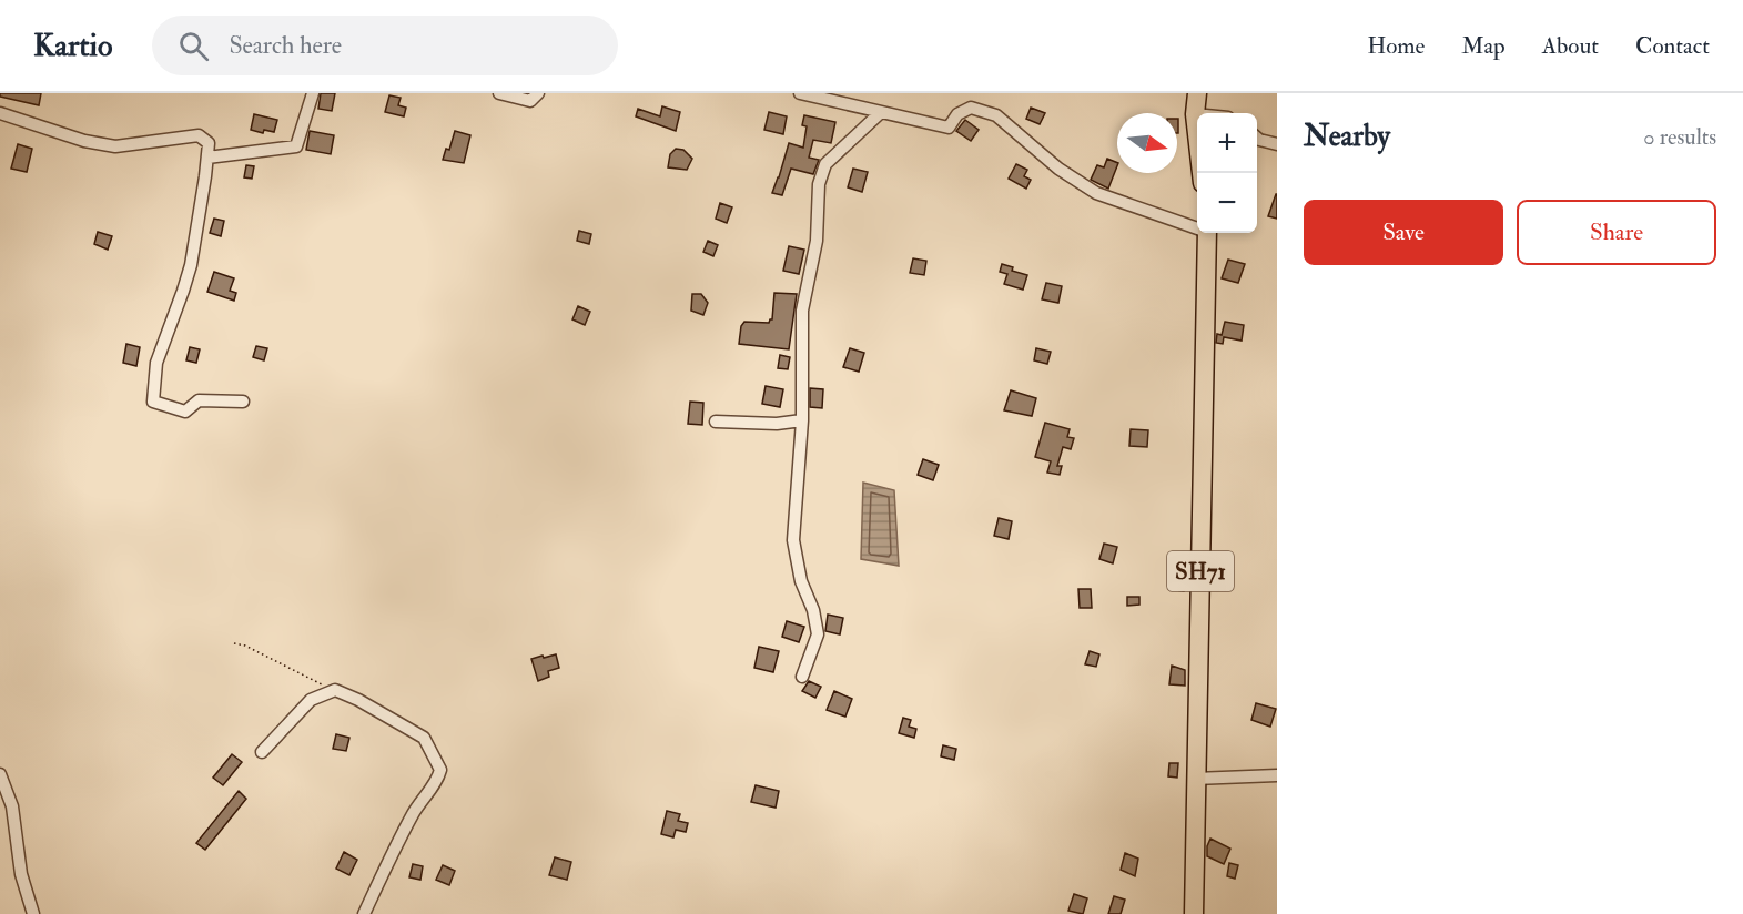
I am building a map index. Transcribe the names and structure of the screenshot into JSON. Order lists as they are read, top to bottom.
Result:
{
  "streets": {
    "main road": ["SH71"]
  },
  "north": "right",
  "page": {
    "header": "Kartio",
    "search": "Search here",
    "nav": [
      "Home",
      "Map",
      "About",
      "Contact"
    ],
    "heading": ["Nearby", "0 results"],
    "map_buttons": ["+", "−"],
    "buttons": ["Save", "Share"]
  }
}
